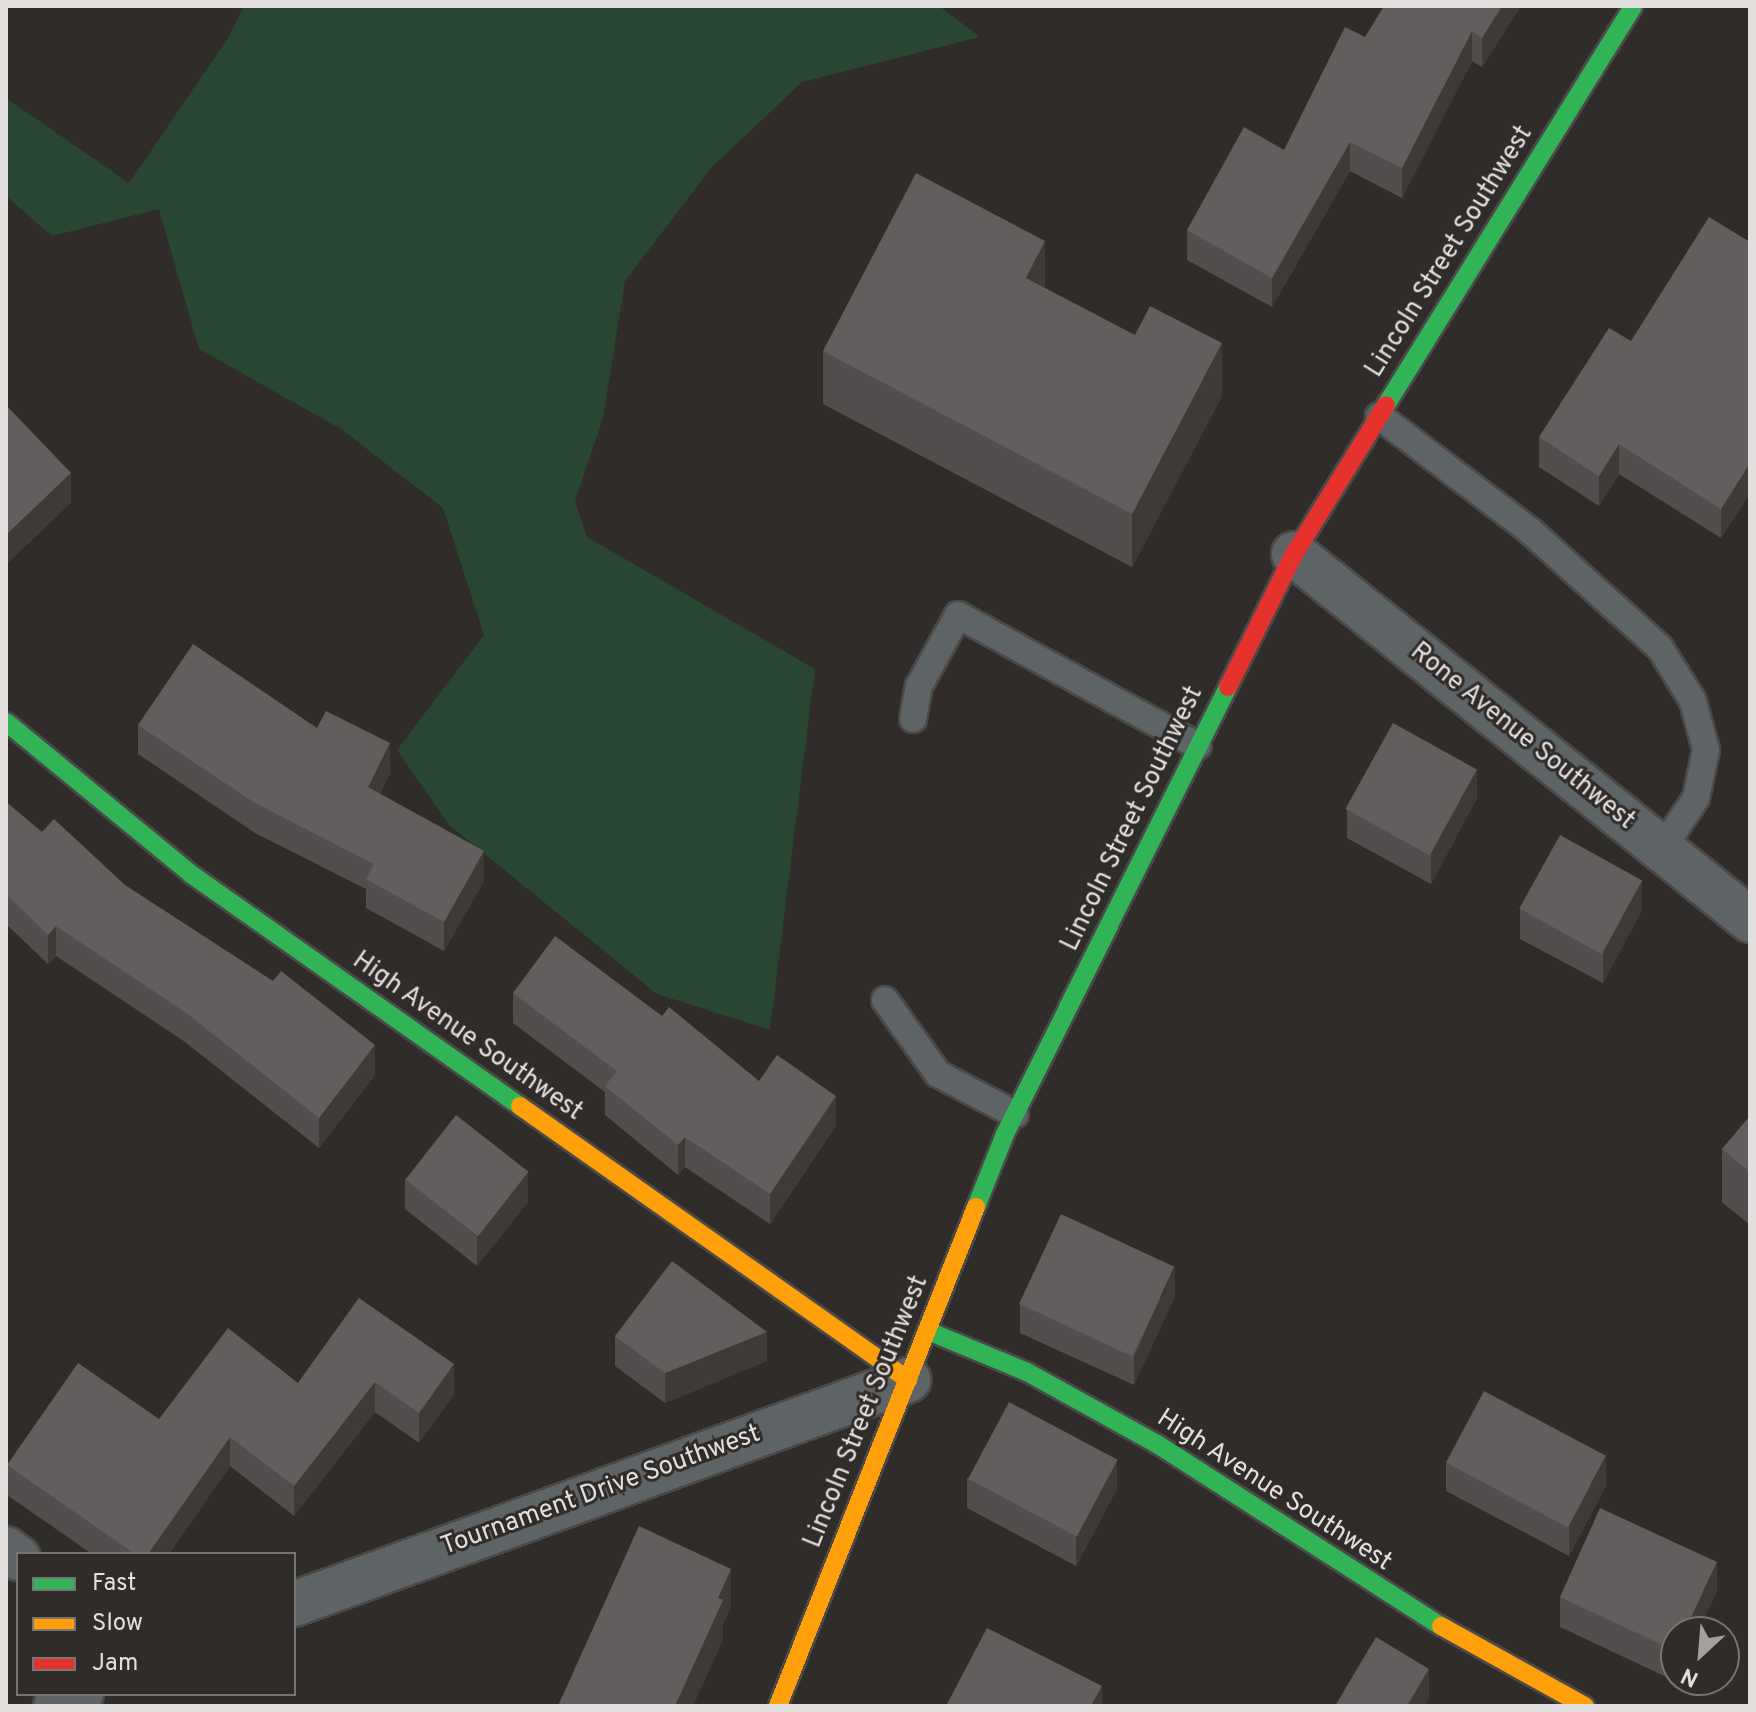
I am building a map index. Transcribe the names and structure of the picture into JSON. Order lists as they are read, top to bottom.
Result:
{
  "streets": {
    "street": [
      "Lincoln Street Southwest",
      "Rone Avenue Southwest",
      "High Avenue Southwest",
      "Tournament Drive Southwest"
    ]
  },
  "crossings": [
    ["Lincoln Street Southwest", "Rone Avenue Southwest"],
    ["Lincoln Street Southwest", "High Avenue Southwest"],
    ["Lincoln Street Southwest", "Tournament Drive Southwest"],
    ["High Avenue Southwest", "Tournament Drive Southwest"]
  ],
  "legend": ["Fast", "Slow", "Jam"],
  "north": "bottom left"
}
